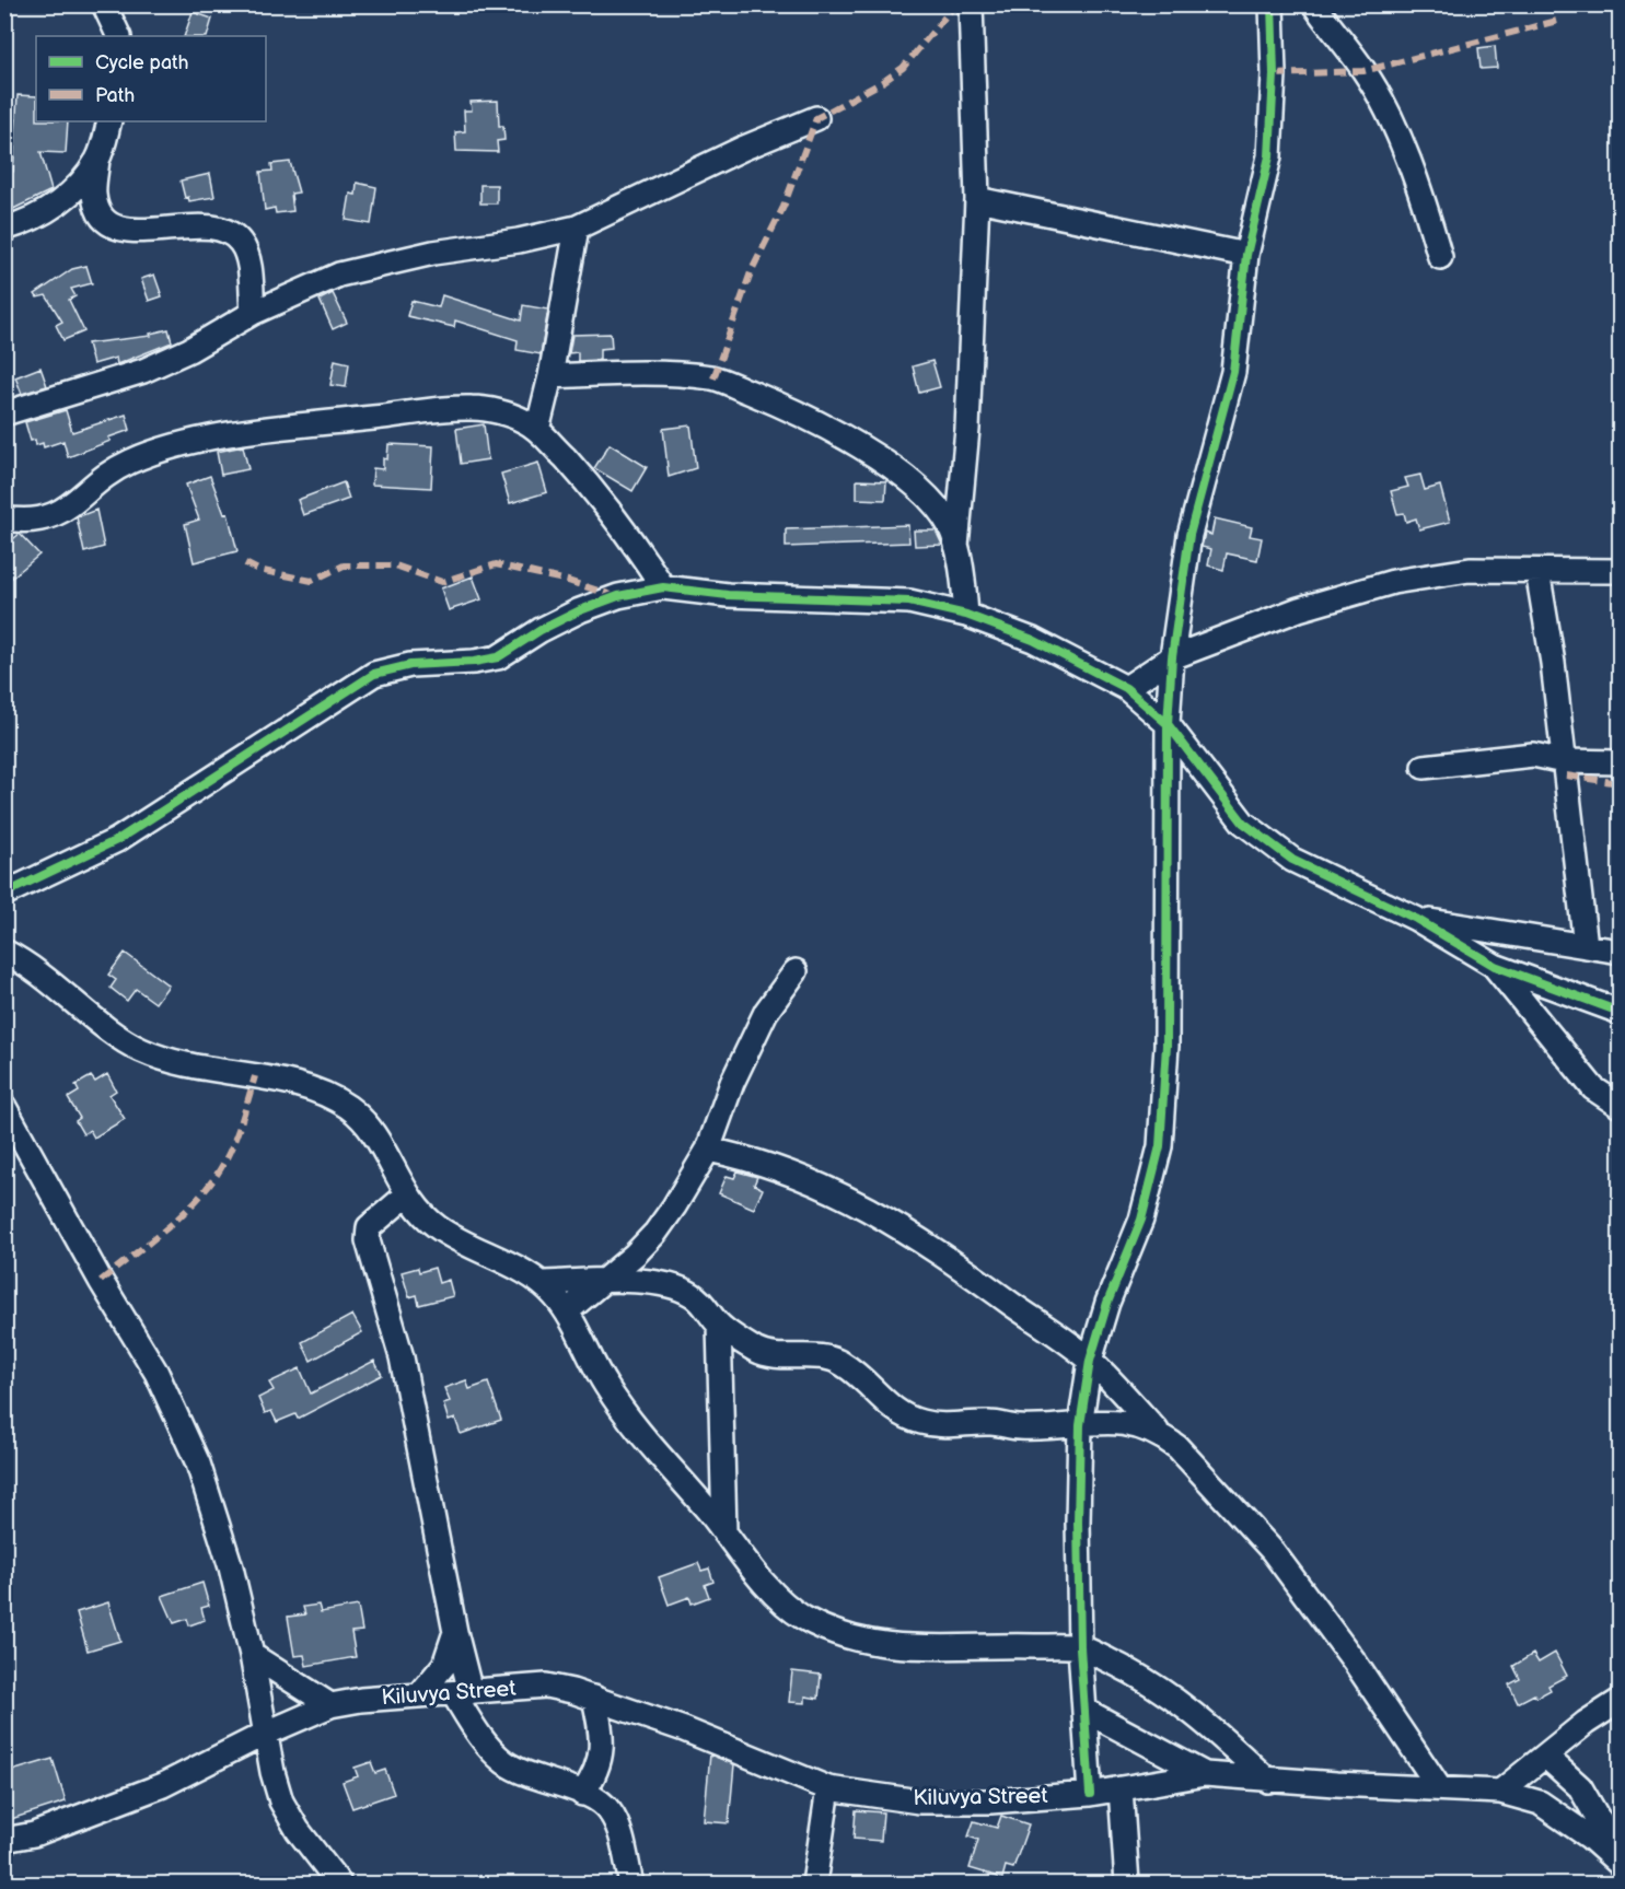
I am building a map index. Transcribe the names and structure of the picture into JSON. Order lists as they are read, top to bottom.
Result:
{
  "streets": {
    "street": ["Kiluvya Street"]
  },
  "legend": ["Cycle path", "Path"]
}
